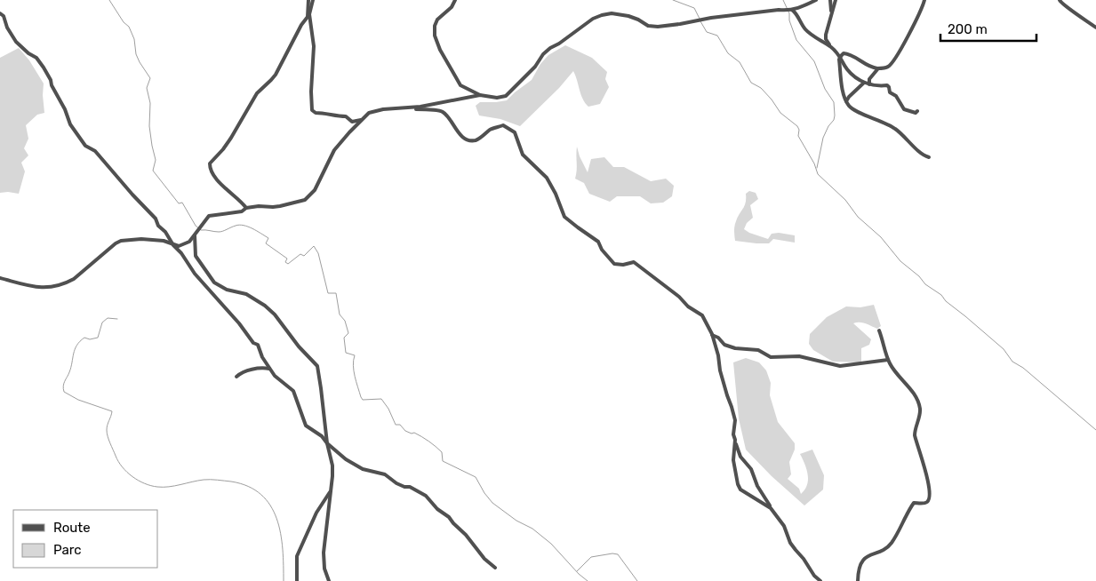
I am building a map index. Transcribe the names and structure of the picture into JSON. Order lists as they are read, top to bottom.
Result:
{
  "legend": ["Route", "Parc"],
  "scale_bar": "200 m"
}
